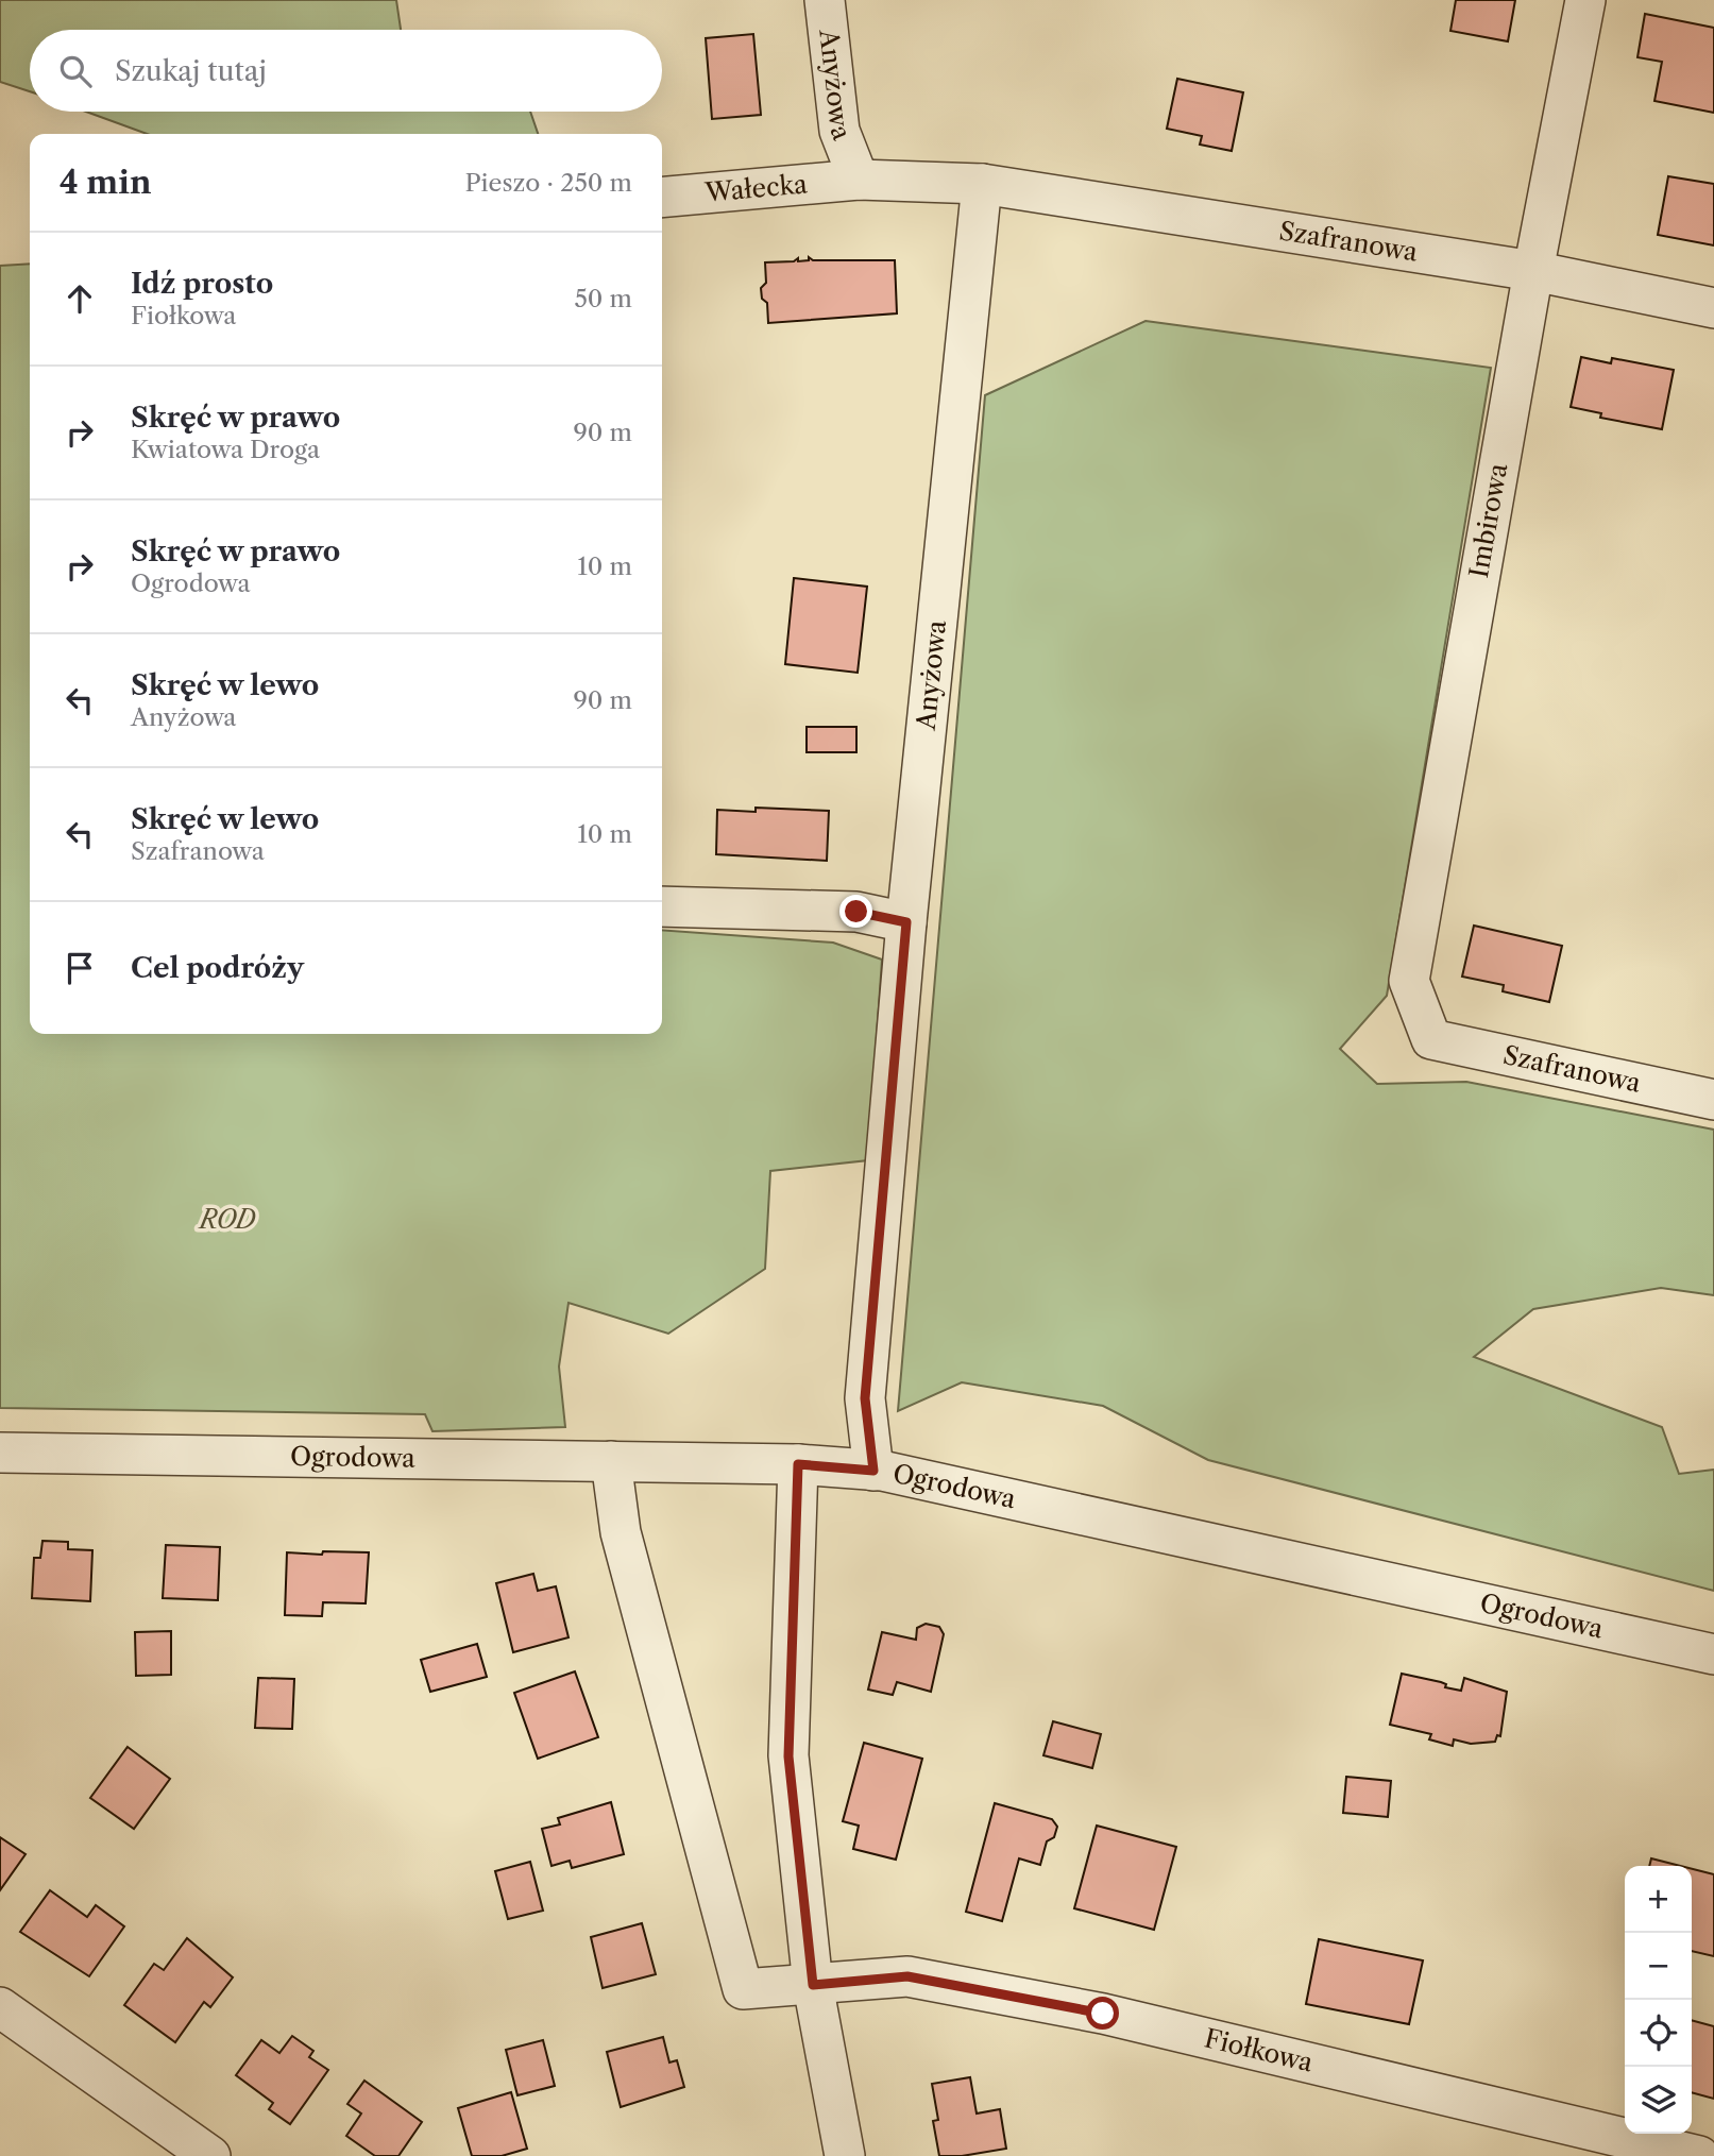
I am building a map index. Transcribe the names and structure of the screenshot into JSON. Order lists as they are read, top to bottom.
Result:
{
  "streets": {
    "street": [
      "Anyżowa",
      "Wałecka",
      "Szafranowa",
      "Imbirowa",
      "Ogrodowa",
      "Fiołkowa"
    ]
  },
  "crossings": [
    ["Anyżowa", "Wałecka"],
    ["Anyżowa", "Szafranowa"],
    ["Anyżowa", "Ogrodowa"],
    ["Szafranowa", "Imbirowa"],
    ["Ogrodowa", "Fiołkowa"]
  ],
  "parks": ["ROD"],
  "page": {
    "search": "Szukaj tutaj",
    "heading": ["4 min", "Pieszo · 250 m"],
    "list": [
      ["Idź prosto", "Fiołkowa", "50 m"],
      ["Skręć w prawo", "Kwiatowa Droga", "90 m"],
      ["Skręć w prawo", "Ogrodowa", "10 m"],
      ["Skręć w lewo", "Anyżowa", "90 m"],
      ["Skręć w lewo", "Szafranowa", "10 m"],
      "Cel podróży"
    ],
    "map_buttons": ["+", "−"]
  }
}
